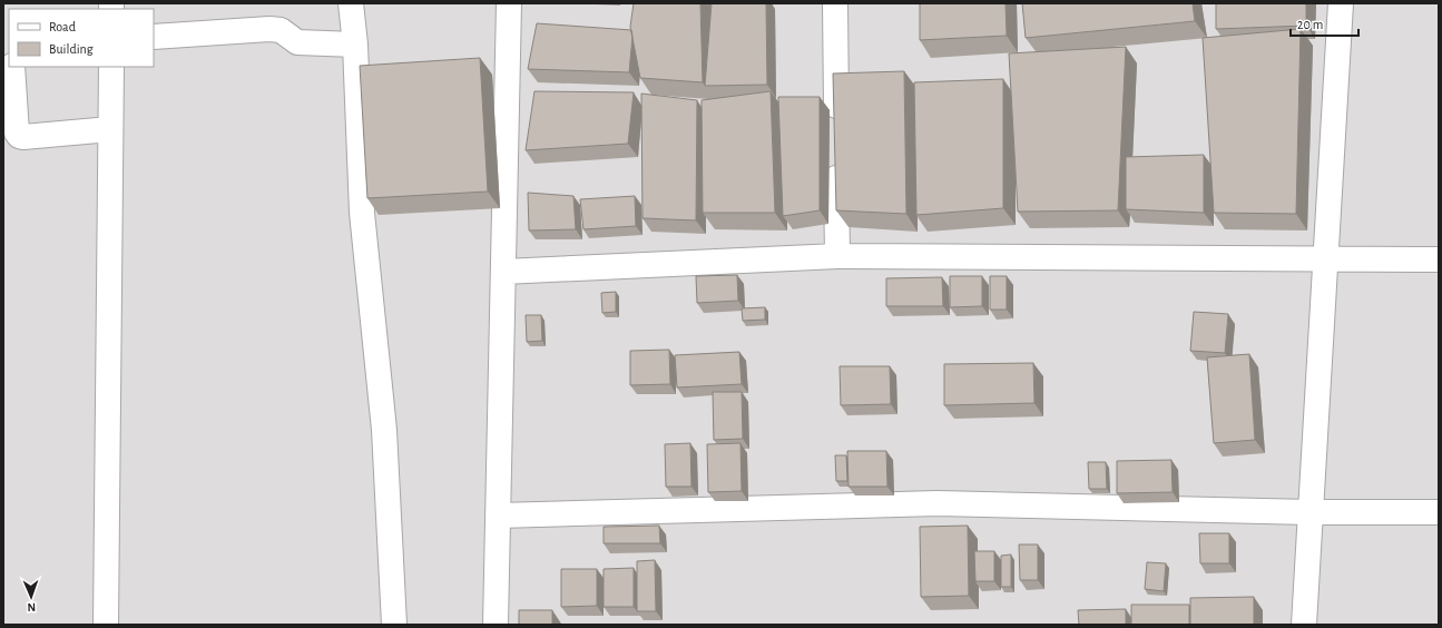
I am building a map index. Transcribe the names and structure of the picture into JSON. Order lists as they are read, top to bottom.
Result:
{
  "legend": ["Road", "Building"],
  "scale_bar": "20 m",
  "north": "bottom"
}
